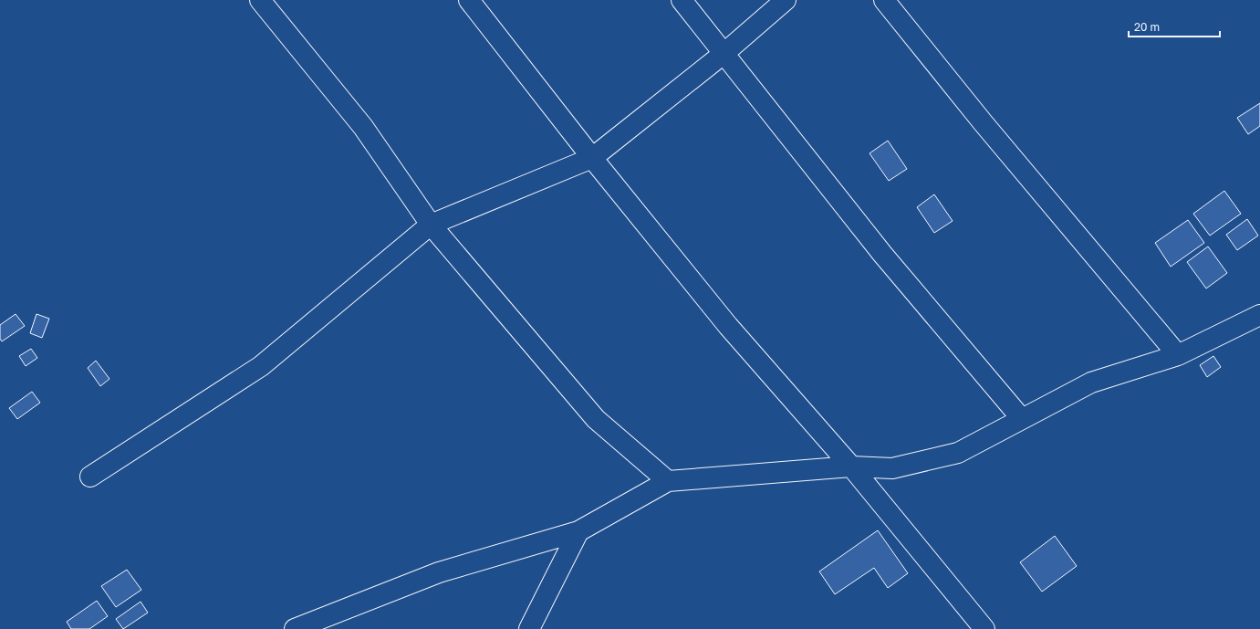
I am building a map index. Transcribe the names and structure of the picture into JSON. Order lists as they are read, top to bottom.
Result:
{
  "scale_bar": "20 m"
}
